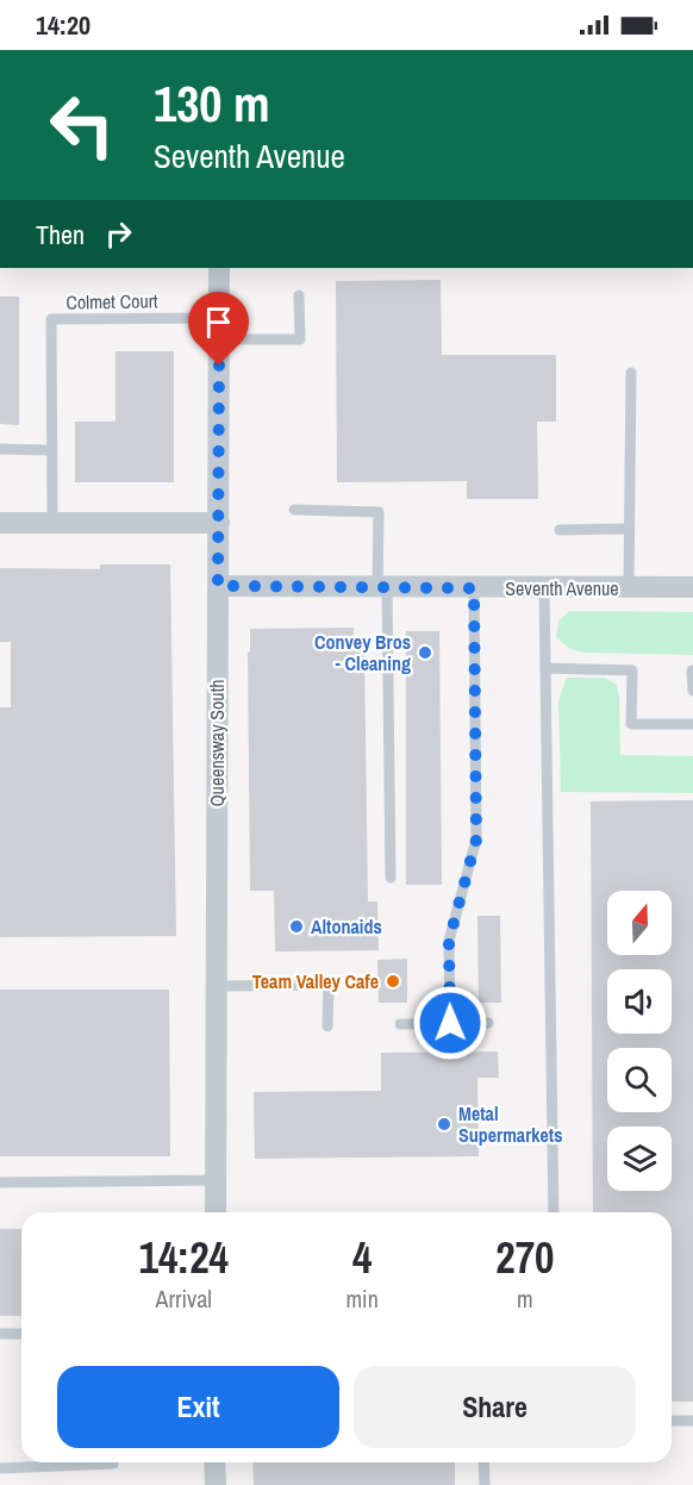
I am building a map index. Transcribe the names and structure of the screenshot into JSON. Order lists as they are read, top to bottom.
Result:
{
  "streets": {
    "street": ["Seventh Avenue", "Queensway South"],
    "lane": ["Colmet Court"]
  },
  "crossings": [
    ["Colmet Court", "Queensway South"],
    ["Seventh Avenue", "Queensway South"]
  ],
  "places": [
    "Convey Bros - Cleaning",
    "Altonaids",
    "Team Valley Cafe",
    "Metal Supermarkets"
  ],
  "north": "top",
  "page": {
    "status": "14:20",
    "turn": ["130 m", "Seventh Avenue"],
    "then": "Then",
    "eta": [
      "14:24",
      "Arrival",
      "4",
      "min",
      "270",
      "m"
    ],
    "buttons": ["Exit", "Share"]
  }
}
